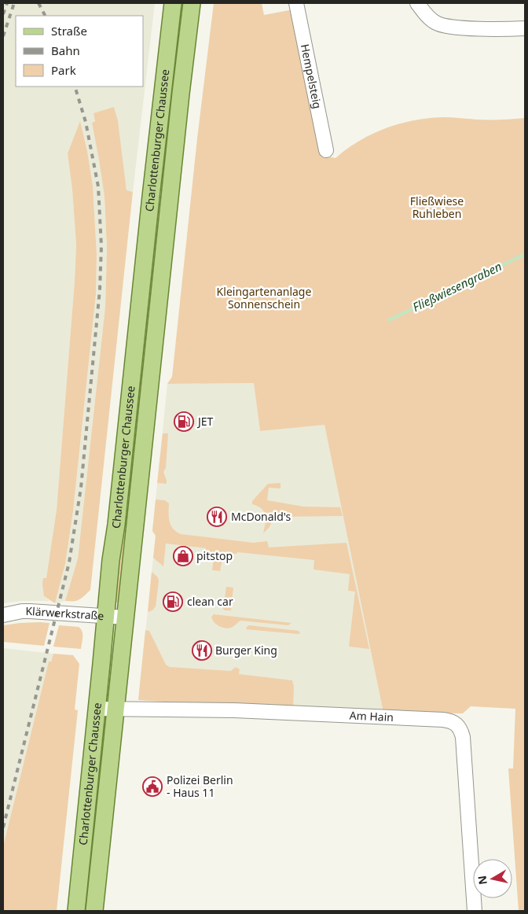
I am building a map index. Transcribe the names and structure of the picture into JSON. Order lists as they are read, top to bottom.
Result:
{
  "streets": {
    "main road": ["Charlottenburger Chaussee"],
    "street": ["Hempelsteig", "Klärwerkstraße", "Am Hain"]
  },
  "crossings": [
    ["Charlottenburger Chaussee", "Klärwerkstraße"],
    ["Charlottenburger Chaussee", "Am Hain"]
  ],
  "water": ["Fließwiesengraben"],
  "parks": ["Fließwiese Ruhleben", "Kleingartenanlage Sonnenschein"],
  "places": {
    "fuel station": ["JET", "clean car"],
    "restaurant": ["McDonald's", "Burger King"],
    "shop": ["pitstop"],
    "public building": ["Polizei Berlin - Haus 11"]
  },
  "legend": ["Straße", "Bahn", "Park"],
  "north": "left"
}
